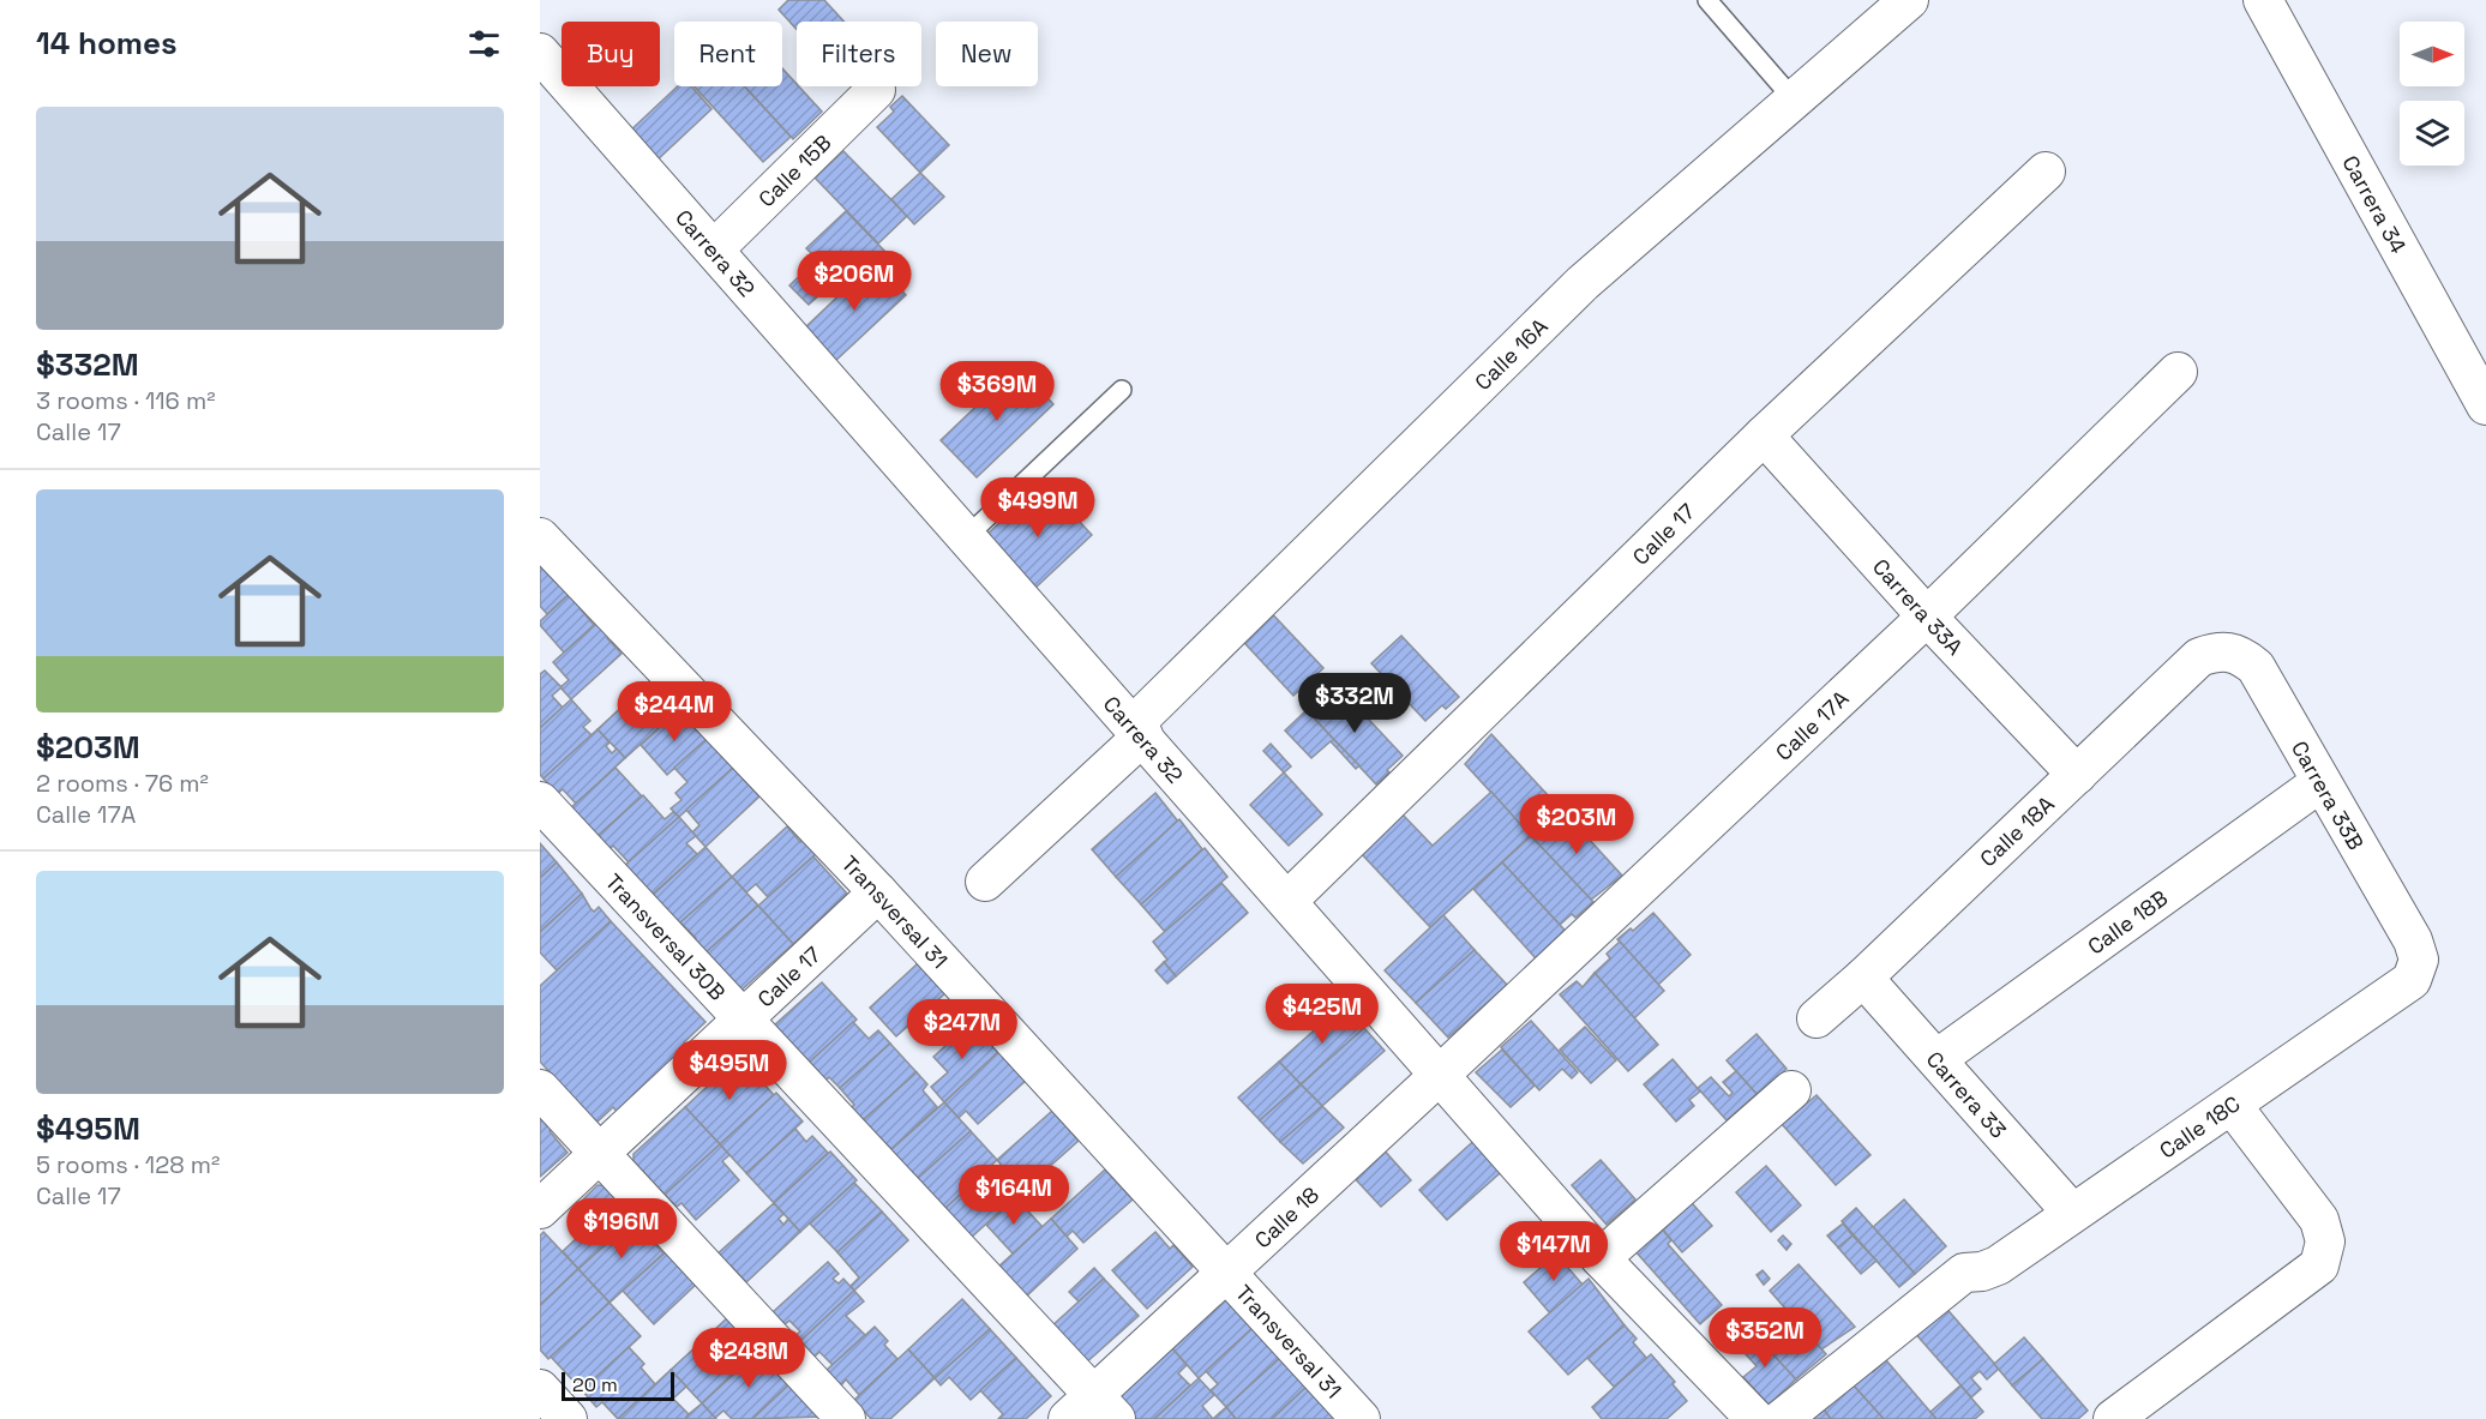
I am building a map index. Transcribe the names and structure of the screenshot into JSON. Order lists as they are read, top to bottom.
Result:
{
  "streets": {
    "street": [
      "Calle 15B",
      "Carrera 34",
      "Carrera 32",
      "Calle 16A",
      "Calle 17",
      "Carrera 33A",
      "Calle 17A",
      "Carrera 33B",
      "Calle 18A",
      "Transversal 31",
      "Calle 18B",
      "Transversal 30B",
      "Carrera 33",
      "Calle 18C",
      "Calle 18"
    ]
  },
  "crossings": [
    ["Calle 15B", "Carrera 32"],
    ["Carrera 32", "Calle 16A"],
    ["Carrera 32", "Calle 17"],
    ["Carrera 32", "Calle 17A"],
    ["Carrera 32", "Calle 18"],
    ["Calle 17", "Carrera 33A"],
    ["Calle 17", "Transversal 31"],
    ["Calle 17", "Transversal 30B"],
    ["Carrera 33A", "Calle 17A"],
    ["Carrera 33A", "Calle 18A"],
    ["Calle 17A", "Calle 18"],
    ["Carrera 33B", "Calle 18A"],
    ["Carrera 33B", "Calle 18B"],
    ["Carrera 33B", "Calle 18C"],
    ["Calle 18A", "Carrera 33"],
    ["Transversal 31", "Calle 18"],
    ["Calle 18B", "Carrera 33"],
    ["Transversal 30B", "Calle 18"],
    ["Carrera 33", "Calle 18C"]
  ],
  "scale_bar": "20 m",
  "north": "right",
  "page": {
    "heading": "14 homes",
    "chip": [
      "Buy",
      "Rent",
      "Filters",
      "New"
    ],
    "list": [
      {
        "name": "$332M",
        "note": "3 rooms · 116 m² · Calle 17"
      },
      {
        "name": "$203M",
        "note": "2 rooms · 76 m² · Calle 17A"
      },
      {
        "name": "$495M",
        "note": "5 rooms · 128 m² · Calle 17"
      }
    ],
    "price": [
      "$206M",
      "$369M",
      "$499M",
      "$332M",
      "$244M",
      "$203M",
      "$425M",
      "$247M",
      "$495M",
      "$164M",
      "$196M",
      "$147M",
      "$352M",
      "$248M"
    ],
    "scale": "20 m"
  }
}
